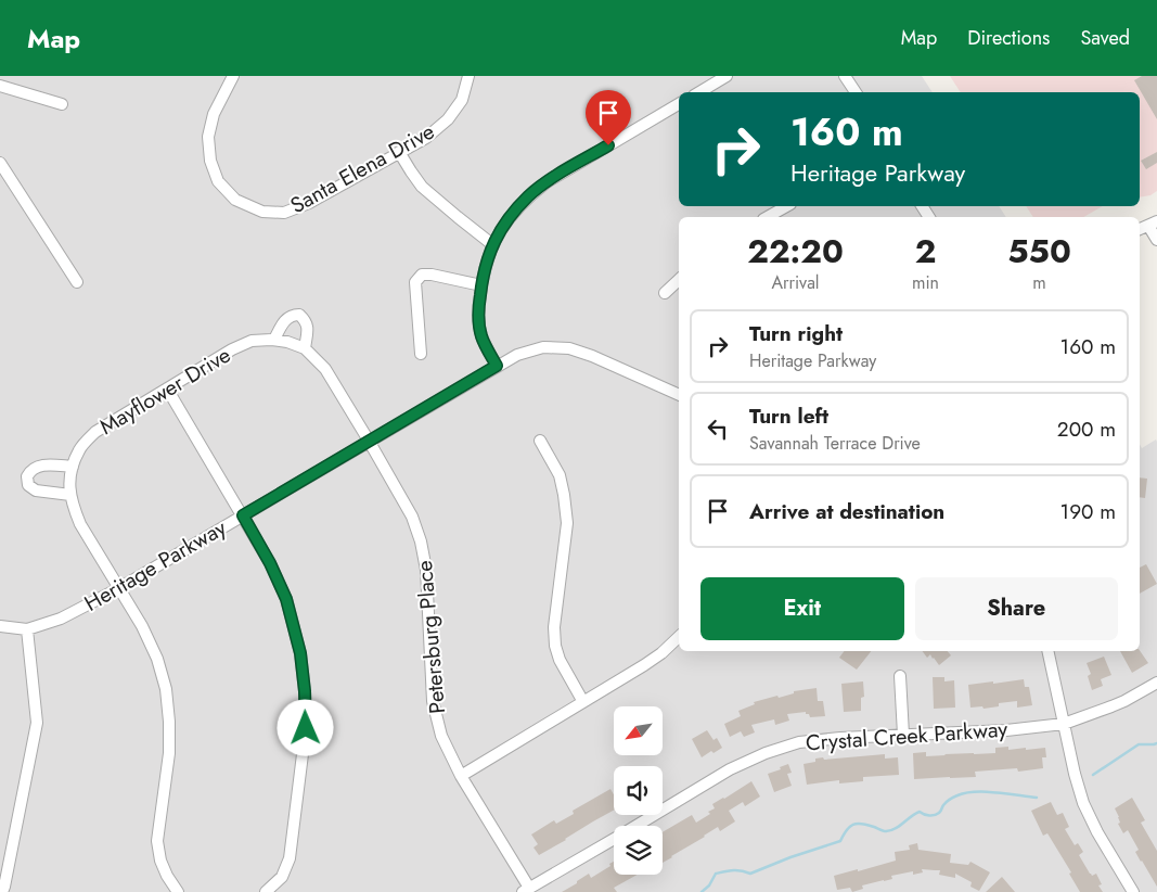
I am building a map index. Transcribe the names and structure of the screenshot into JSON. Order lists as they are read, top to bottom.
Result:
{
  "streets": {
    "street": [
      "Santa Elena Drive",
      "Mayflower Drive",
      "Heritage Parkway",
      "Petersburg Place",
      "Crystal Creek Parkway"
    ]
  },
  "crossings": [
    ["Mayflower Drive", "Heritage Parkway"],
    ["Heritage Parkway", "Petersburg Place"],
    ["Petersburg Place", "Crystal Creek Parkway"]
  ],
  "north": "bottom left",
  "page": {
    "header": "Map",
    "nav": ["Map", "Directions", "Saved"],
    "turn": ["160 m", "Heritage Parkway"],
    "eta": [
      "22:20",
      "Arrival",
      "2",
      "min",
      "550",
      "m"
    ],
    "list": [
      {
        "name": "Turn right",
        "note": "Heritage Parkway",
        "value": "160 m"
      },
      {
        "name": "Turn left",
        "note": "Savannah Terrace Drive",
        "value": "200 m"
      },
      {
        "name": "Arrive at destination",
        "value": "190 m"
      }
    ],
    "buttons": ["Exit", "Share"]
  }
}
